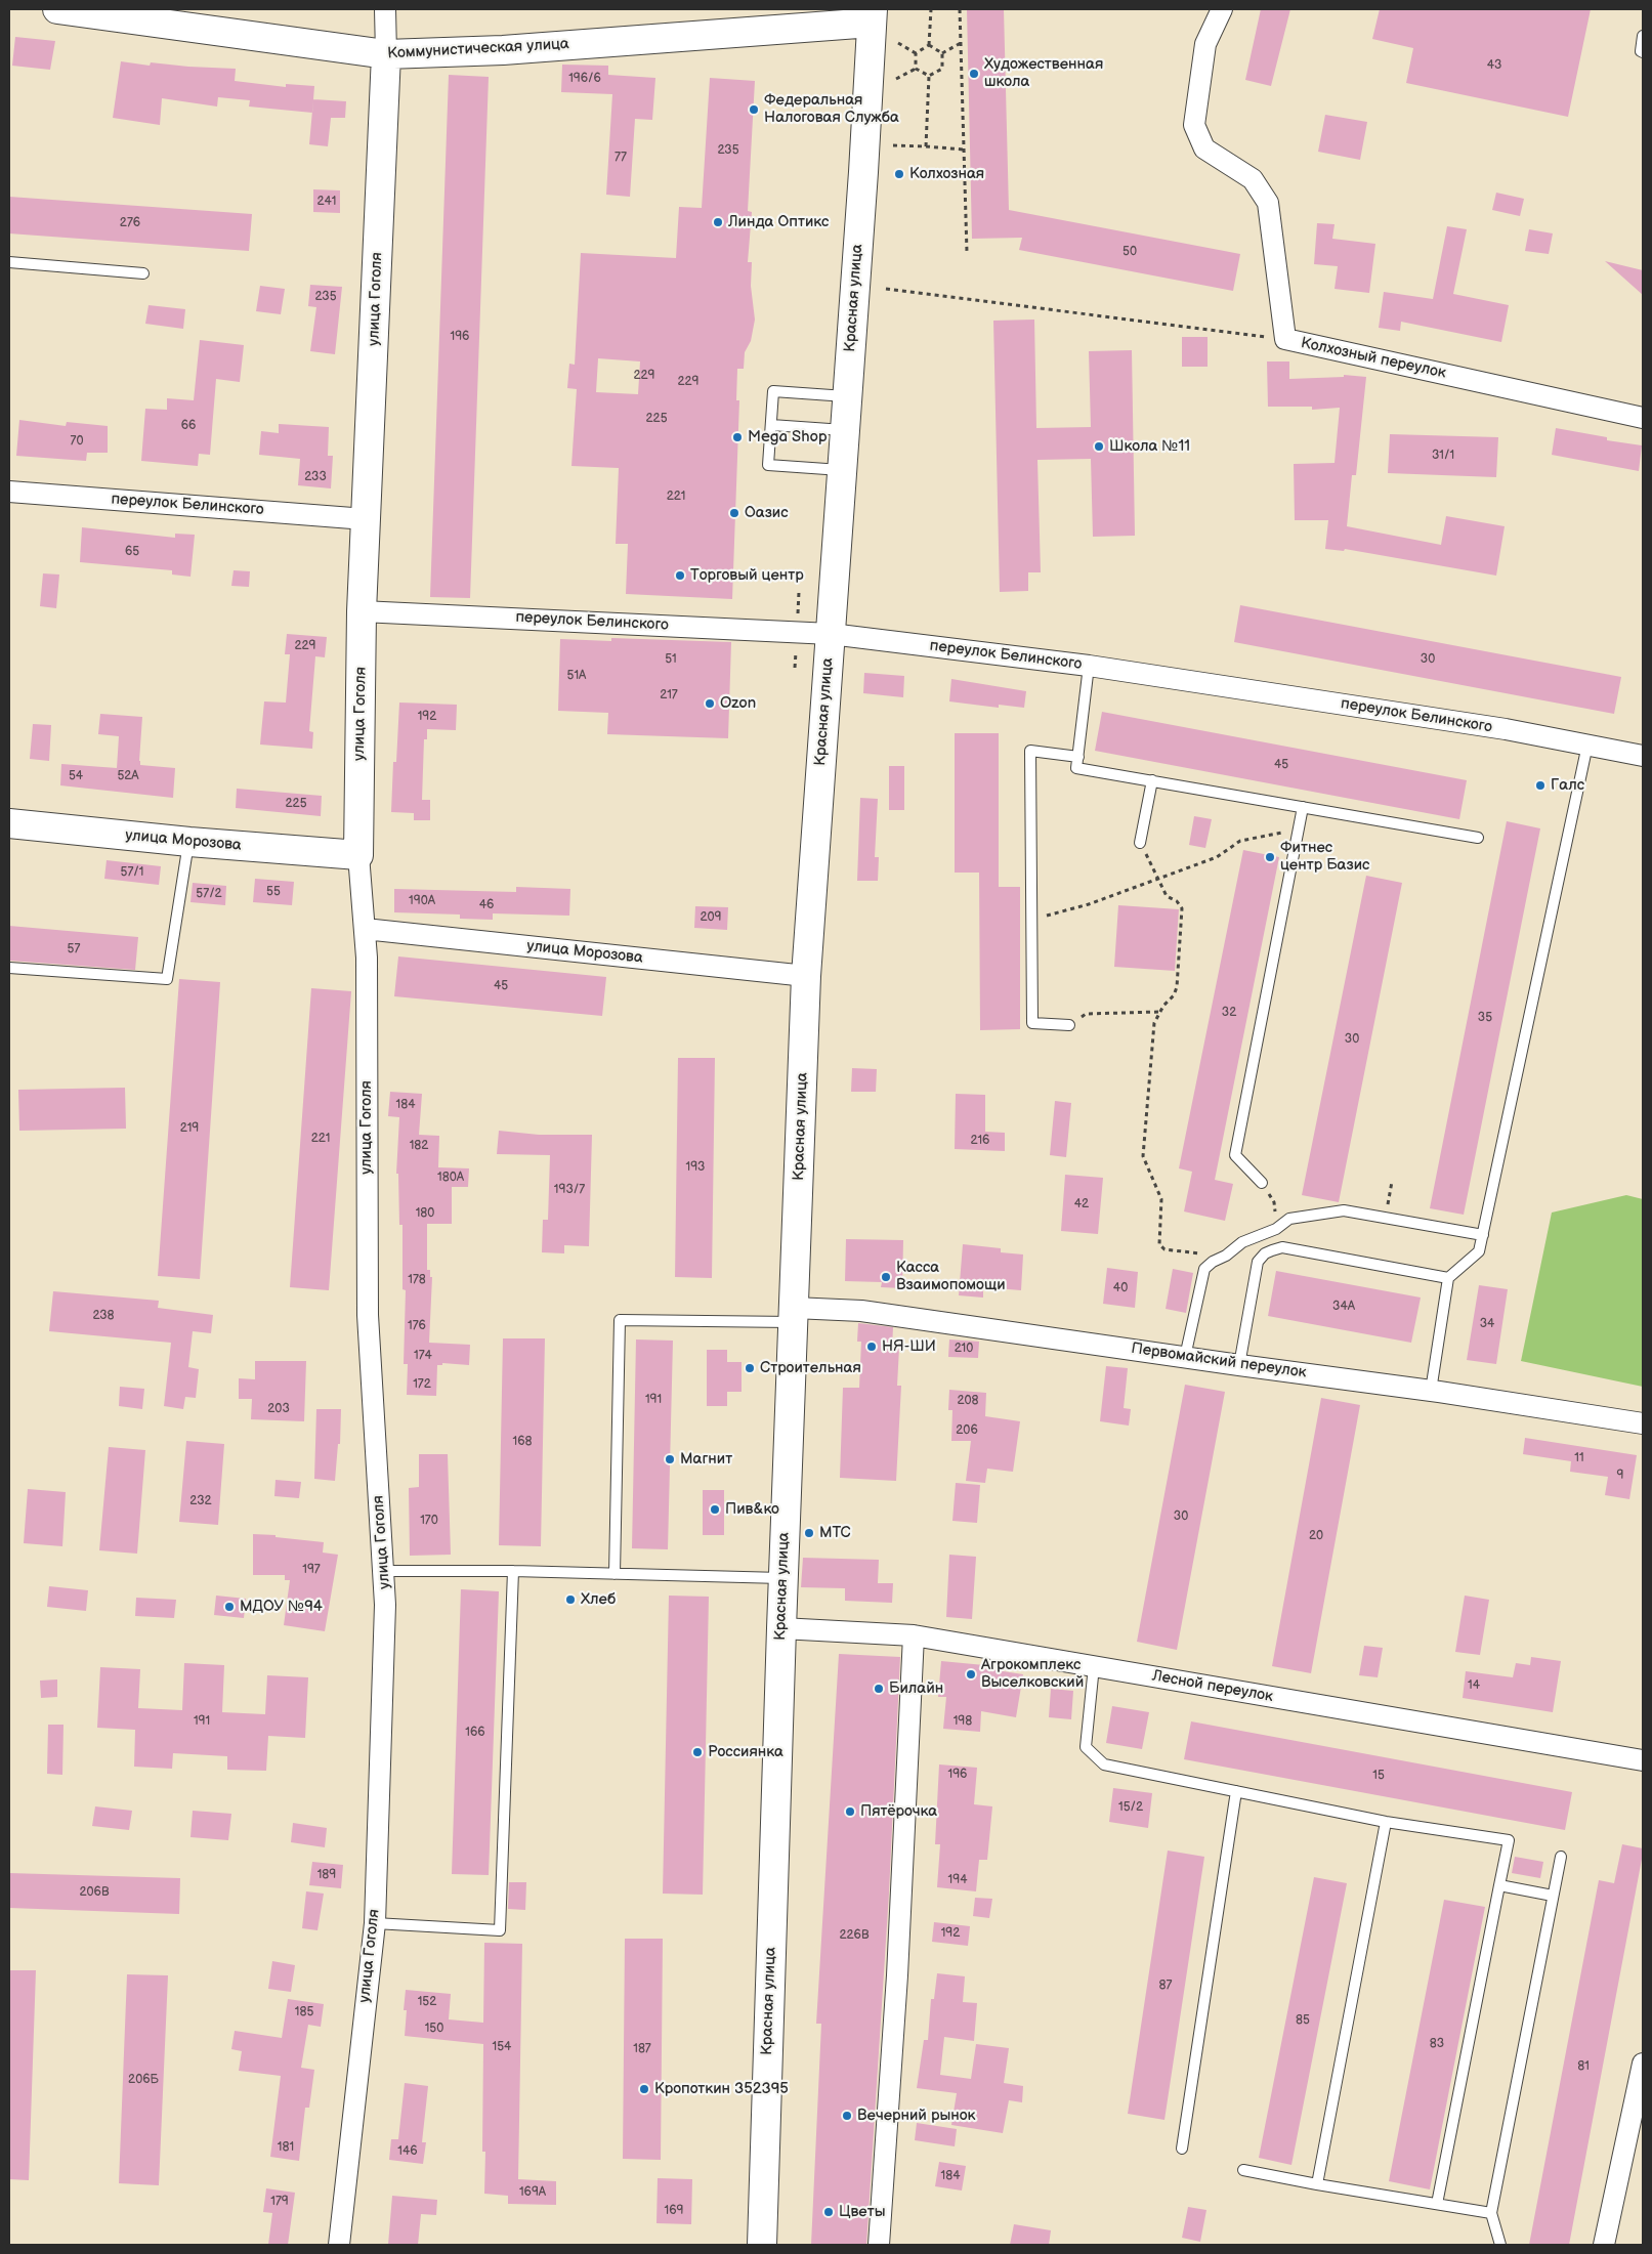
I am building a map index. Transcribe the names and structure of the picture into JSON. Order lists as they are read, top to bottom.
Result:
{
  "streets": {
    "main road": [
      "Коммунистическая улица",
      "Красная улица",
      "улица Гоголя",
      "улица Морозова"
    ],
    "street": [
      "Колхозный переулок",
      "переулок Белинского",
      "Первомайский переулок",
      "Лесной переулок"
    ]
  },
  "crossings": [
    ["Коммунистическая улица", "Красная улица"],
    ["Коммунистическая улица", "улица Гоголя"],
    ["Красная улица", "переулок Белинского"],
    ["Красная улица", "улица Морозова"],
    ["Красная улица", "Первомайский переулок"],
    ["Красная улица", "Лесной переулок"],
    ["улица Гоголя", "переулок Белинского"],
    ["улица Гоголя", "улица Морозова"]
  ],
  "places": [
    "Художественная школа",
    "Федеральная Налоговая Служба",
    "Колхозная",
    "Линда Оптикс",
    "Mega Shop",
    "Школа №11",
    "Оазис",
    "Торговый центр",
    "Ozon",
    "Галс",
    "Фитнес центр Базис",
    "Касса Взаимопомощи",
    "НЯ-ШИ",
    "Строительная",
    "Магнит",
    "Пив&ко",
    "МТС",
    "Хлеб",
    "МДОУ №94",
    "Агрокомплекс Выселковский",
    "Билайн",
    "Россиянка",
    "Пятёрочка",
    "Кропоткин 352395",
    "Вечерний рынок",
    "Цветы"
  ],
  "house_numbers": [
    "43",
    "196/6",
    "235",
    "77",
    "241",
    "276",
    "50",
    "235",
    "196",
    "229",
    "229",
    "225",
    "66",
    "70",
    "31/1",
    "233",
    "221",
    "65",
    "229",
    "51",
    "30",
    "51А",
    "217",
    "192",
    "45",
    "54",
    "52А",
    "225",
    "57/1",
    "55",
    "57/2",
    "190А",
    "46",
    "209",
    "57",
    "45",
    "32",
    "35",
    "30",
    "184",
    "219",
    "221",
    "216",
    "182",
    "193",
    "180А",
    "193/7",
    "42",
    "180",
    "178",
    "40",
    "34А",
    "238",
    "34",
    "176",
    "210",
    "174",
    "172",
    "191",
    "208",
    "203",
    "206",
    "168",
    "11",
    "9",
    "232",
    "30",
    "170",
    "20",
    "197",
    "14",
    "191",
    "198",
    "166",
    "196",
    "15",
    "15/2",
    "189",
    "194",
    "206В",
    "192",
    "226В",
    "87",
    "152",
    "185",
    "85",
    "150",
    "83",
    "154",
    "187",
    "81",
    "206Б",
    "181",
    "146",
    "184",
    "169А",
    "179",
    "169"
  ]
}
